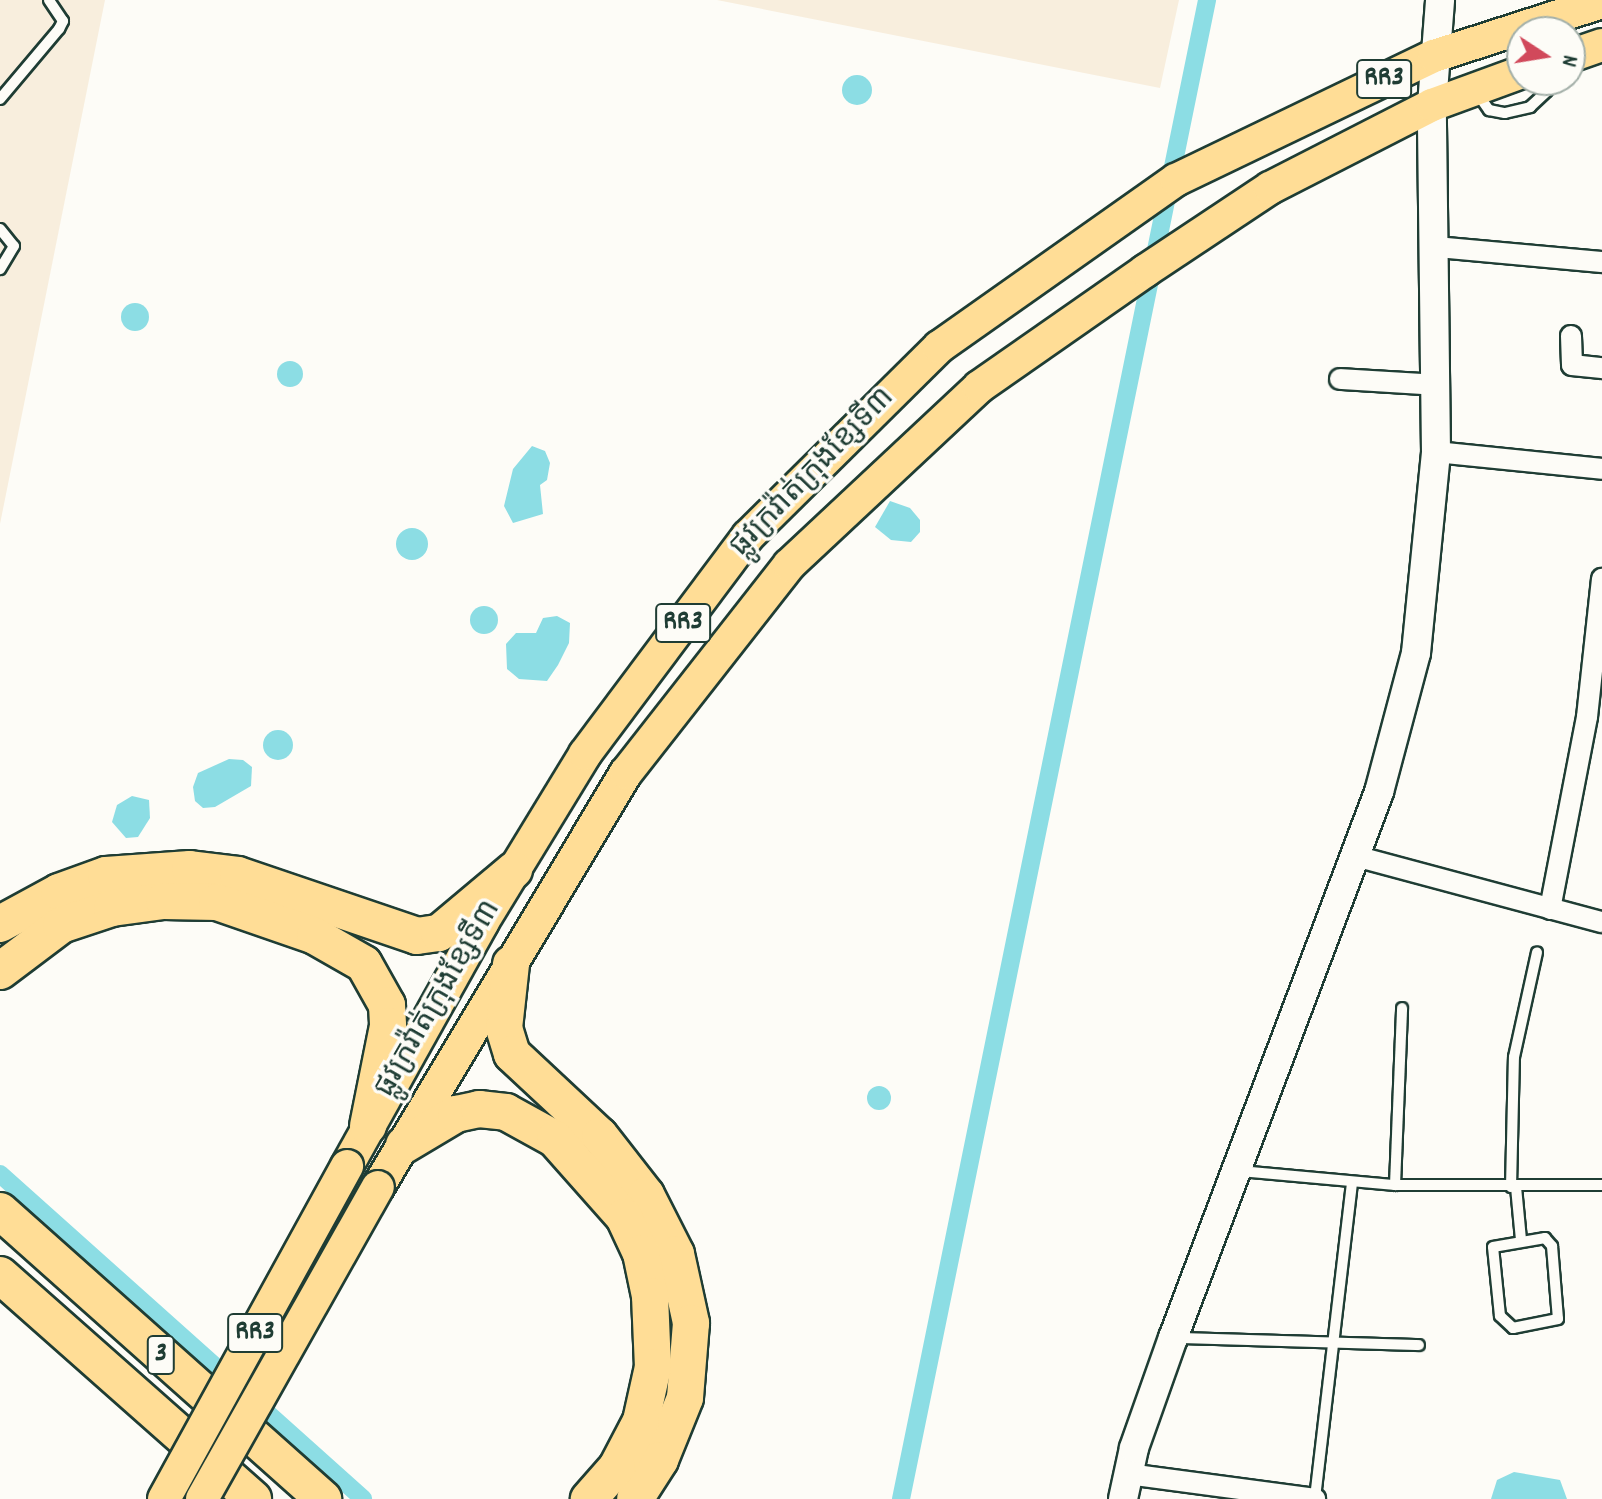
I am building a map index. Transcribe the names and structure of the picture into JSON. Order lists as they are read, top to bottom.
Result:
{
  "streets": {
    "highway": ["3"],
    "main road": ["RR3", "ផ្លូវក្រវ៉ាត់ក្រុងខ្សែទី៣"]
  },
  "north": "right"
}
